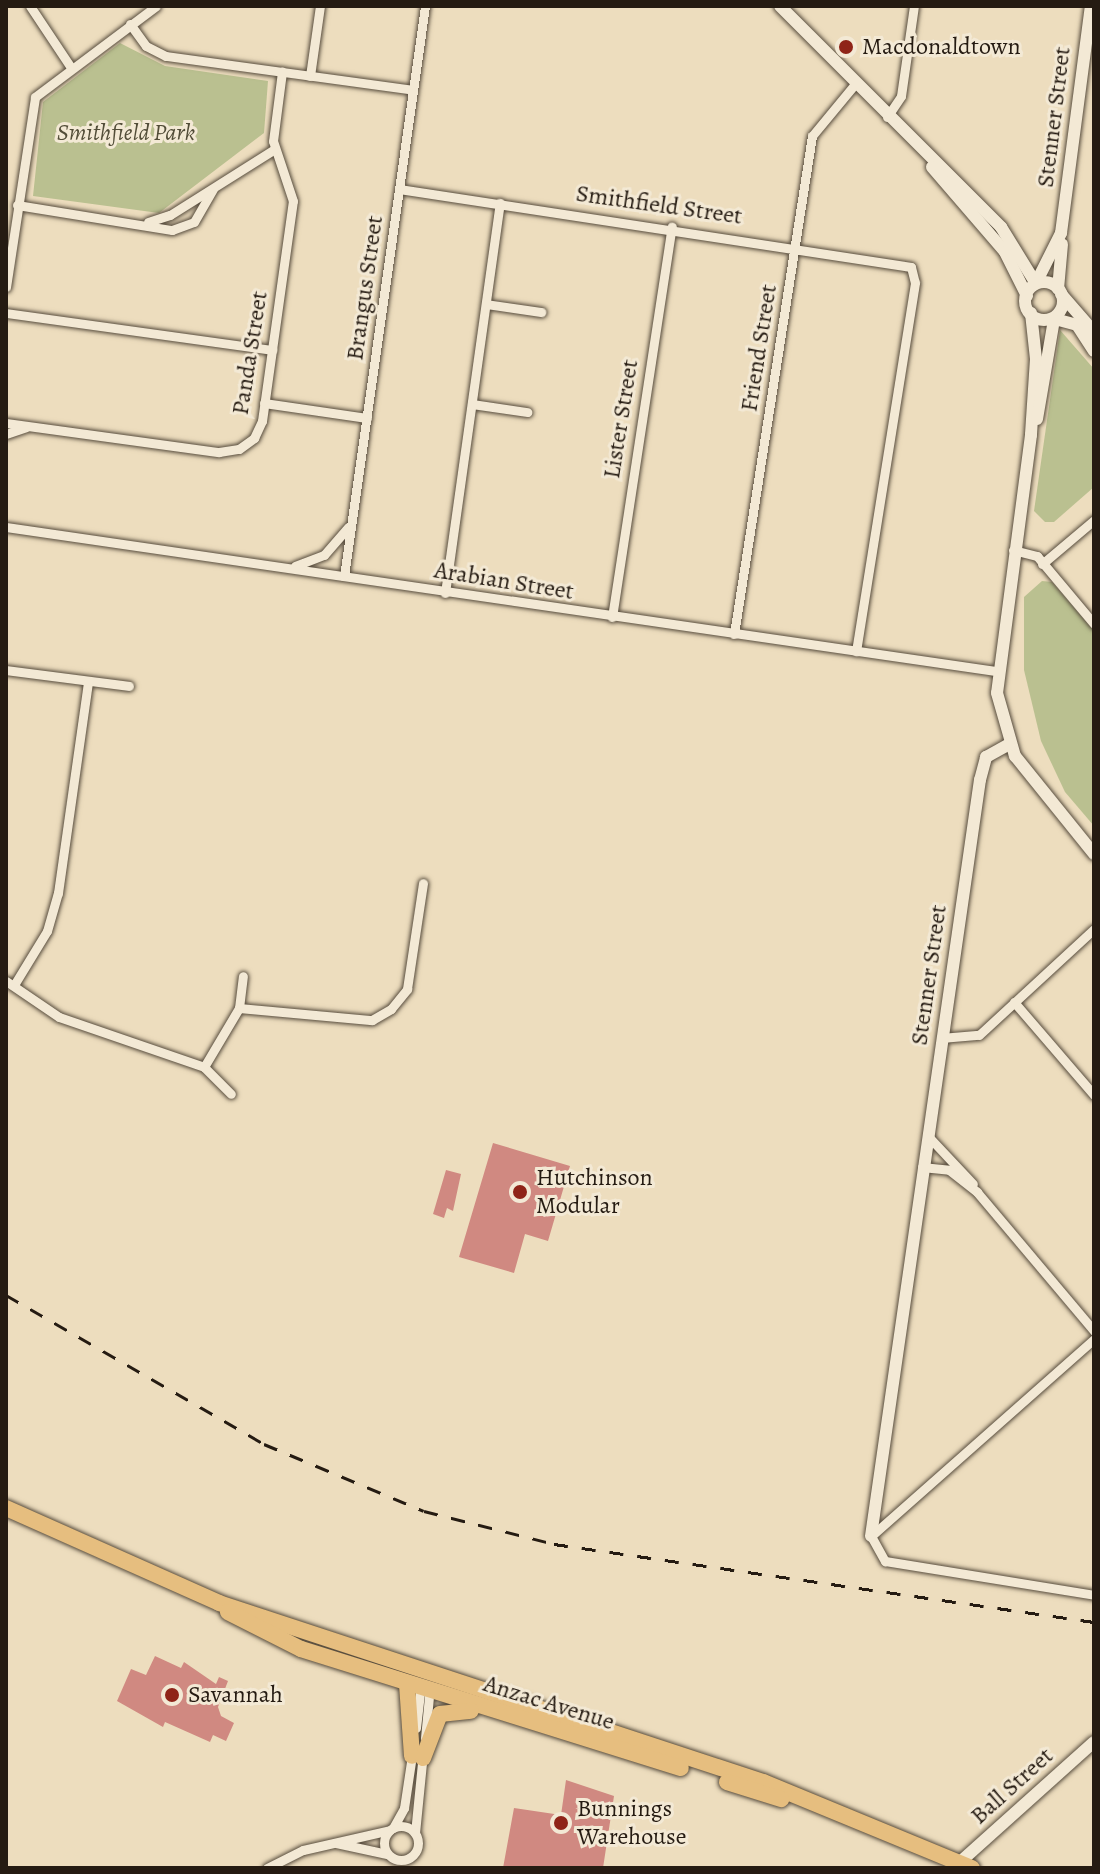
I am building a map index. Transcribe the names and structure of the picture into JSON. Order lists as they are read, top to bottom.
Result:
{
  "streets": {
    "highway": ["Anzac Avenue"],
    "main road": ["Stenner Street", "Ball Street"],
    "street": [
      "Smithfield Street",
      "Brangus Street",
      "Friend Street",
      "Panda Street",
      "Lister Street",
      "Arabian Street"
    ]
  },
  "crossings": [
    ["Smithfield Street", "Brangus Street"],
    ["Smithfield Street", "Friend Street"],
    ["Smithfield Street", "Lister Street"],
    ["Smithfield Street", "Arabian Street"],
    ["Brangus Street", "Arabian Street"],
    ["Friend Street", "Arabian Street"],
    ["Lister Street", "Arabian Street"],
    ["Anzac Avenue", "Ball Street"]
  ],
  "parks": ["Smithfield Park"],
  "places": [
    "Macdonaldtown",
    "Hutchinson Modular",
    "Savannah",
    "Bunnings Warehouse"
  ]
}
